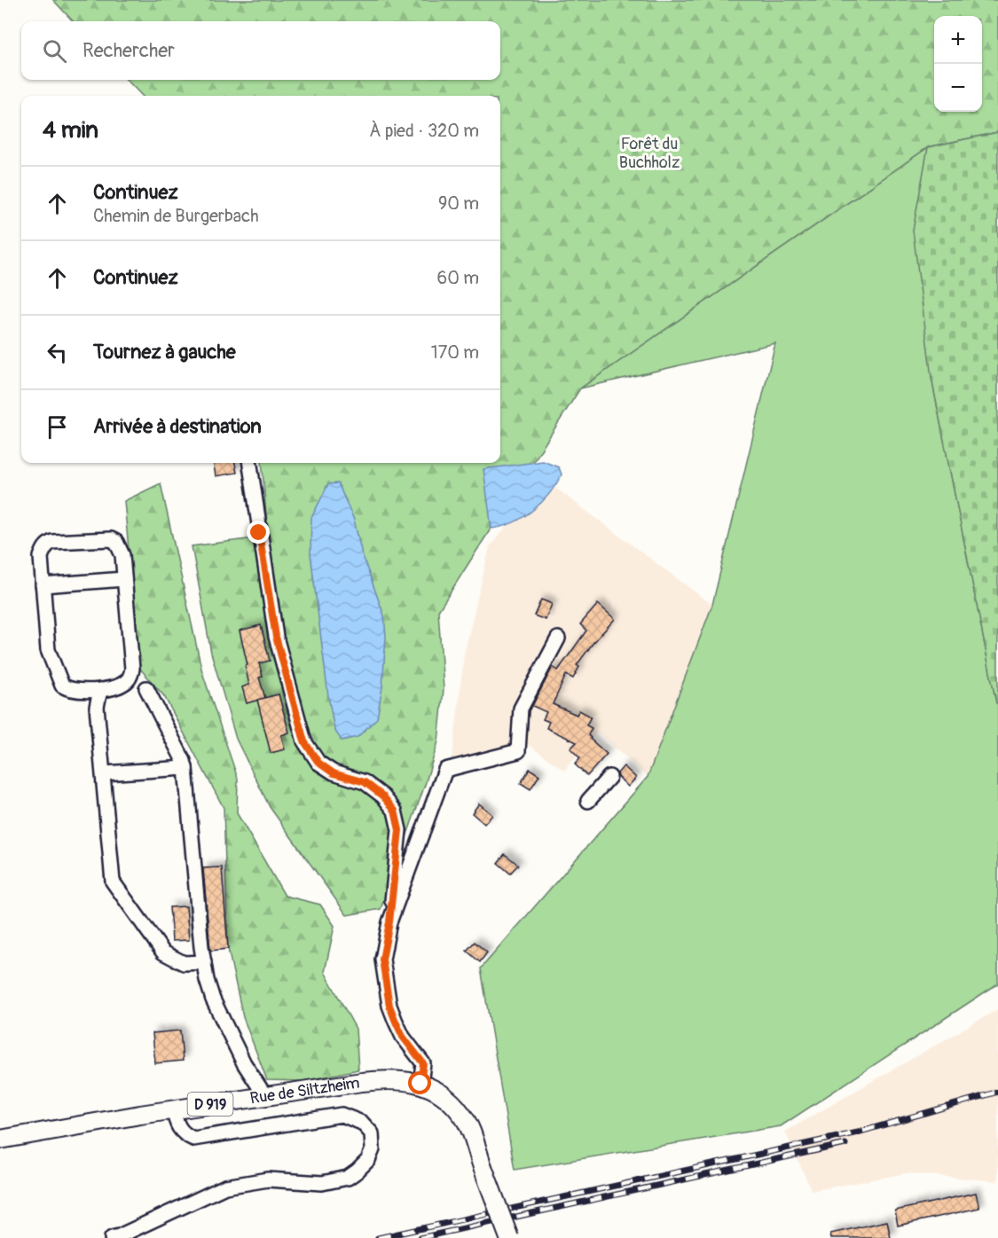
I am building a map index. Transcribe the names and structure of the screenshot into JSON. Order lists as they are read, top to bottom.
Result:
{
  "streets": {
    "main road": ["Rue de Siltzheim", "D 919"]
  },
  "crossings": [
    ["Rue de Siltzheim", "D 919"]
  ],
  "parks": ["Forêt du Buchholz"],
  "page": {
    "map_buttons": ["+", "−"],
    "search": "Rechercher",
    "heading": ["4 min", "À pied · 320 m"],
    "list": [
      ["Continuez", "Chemin de Burgerbach", "90 m"],
      ["Continuez", "60 m"],
      ["Tournez à gauche", "170 m"],
      "Arrivée à destination"
    ]
  }
}
